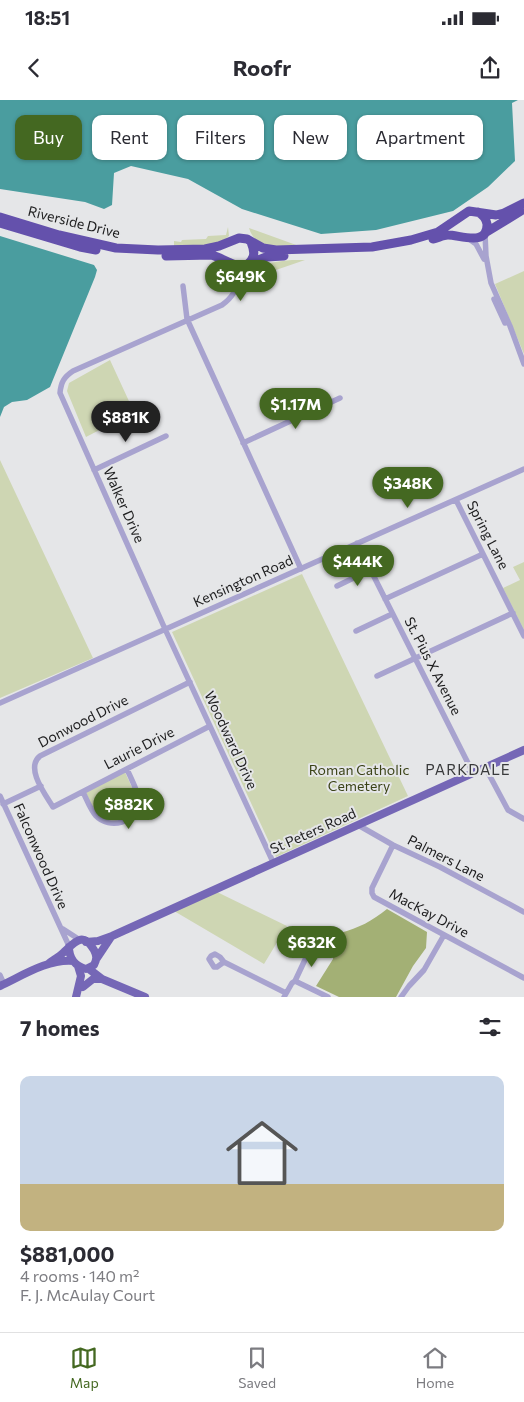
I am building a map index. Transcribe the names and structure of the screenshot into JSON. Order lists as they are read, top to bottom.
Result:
{
  "streets": {
    "highway": ["Riverside Drive"],
    "main road": ["St Peters Road"],
    "street": [
      "Walker Drive",
      "Spring Lane",
      "Kensington Road",
      "St. Pius X Avenue",
      "Donwood Drive",
      "Woodward Drive",
      "Laurie Drive",
      "Falconwood Drive",
      "Palmers Lane",
      "MacKay Drive"
    ]
  },
  "crossings": [
    ["Walker Drive", "Kensington Road"],
    ["Walker Drive", "Woodward Drive"],
    ["Spring Lane", "Kensington Road"],
    ["Kensington Road", "St. Pius X Avenue"],
    ["Kensington Road", "Woodward Drive"],
    ["St. Pius X Avenue", "St Peters Road"],
    ["Donwood Drive", "Woodward Drive"],
    ["Donwood Drive", "Laurie Drive"],
    ["Woodward Drive", "Laurie Drive"],
    ["Woodward Drive", "St Peters Road"],
    ["St Peters Road", "Falconwood Drive"],
    ["St Peters Road", "Palmers Lane"],
    ["Palmers Lane", "MacKay Drive"]
  ],
  "districts": ["PARKDALE"],
  "parks": ["Roman Catholic Cemetery"],
  "page": {
    "status": "18:51",
    "header": "Roofr",
    "chip": [
      "Buy",
      "Rent",
      "Filters",
      "New",
      "Apartment"
    ],
    "price": [
      "$649K",
      "$1.17M",
      "$881K",
      "$348K",
      "$444K",
      "$882K",
      "$632K"
    ],
    "heading": "7 homes",
    "list": [
      {
        "name": "$881,000",
        "note": "4 rooms · 140 m² · F. J. McAulay Court"
      }
    ],
    "tabs": ["Map", "Saved", "Home"]
  }
}
